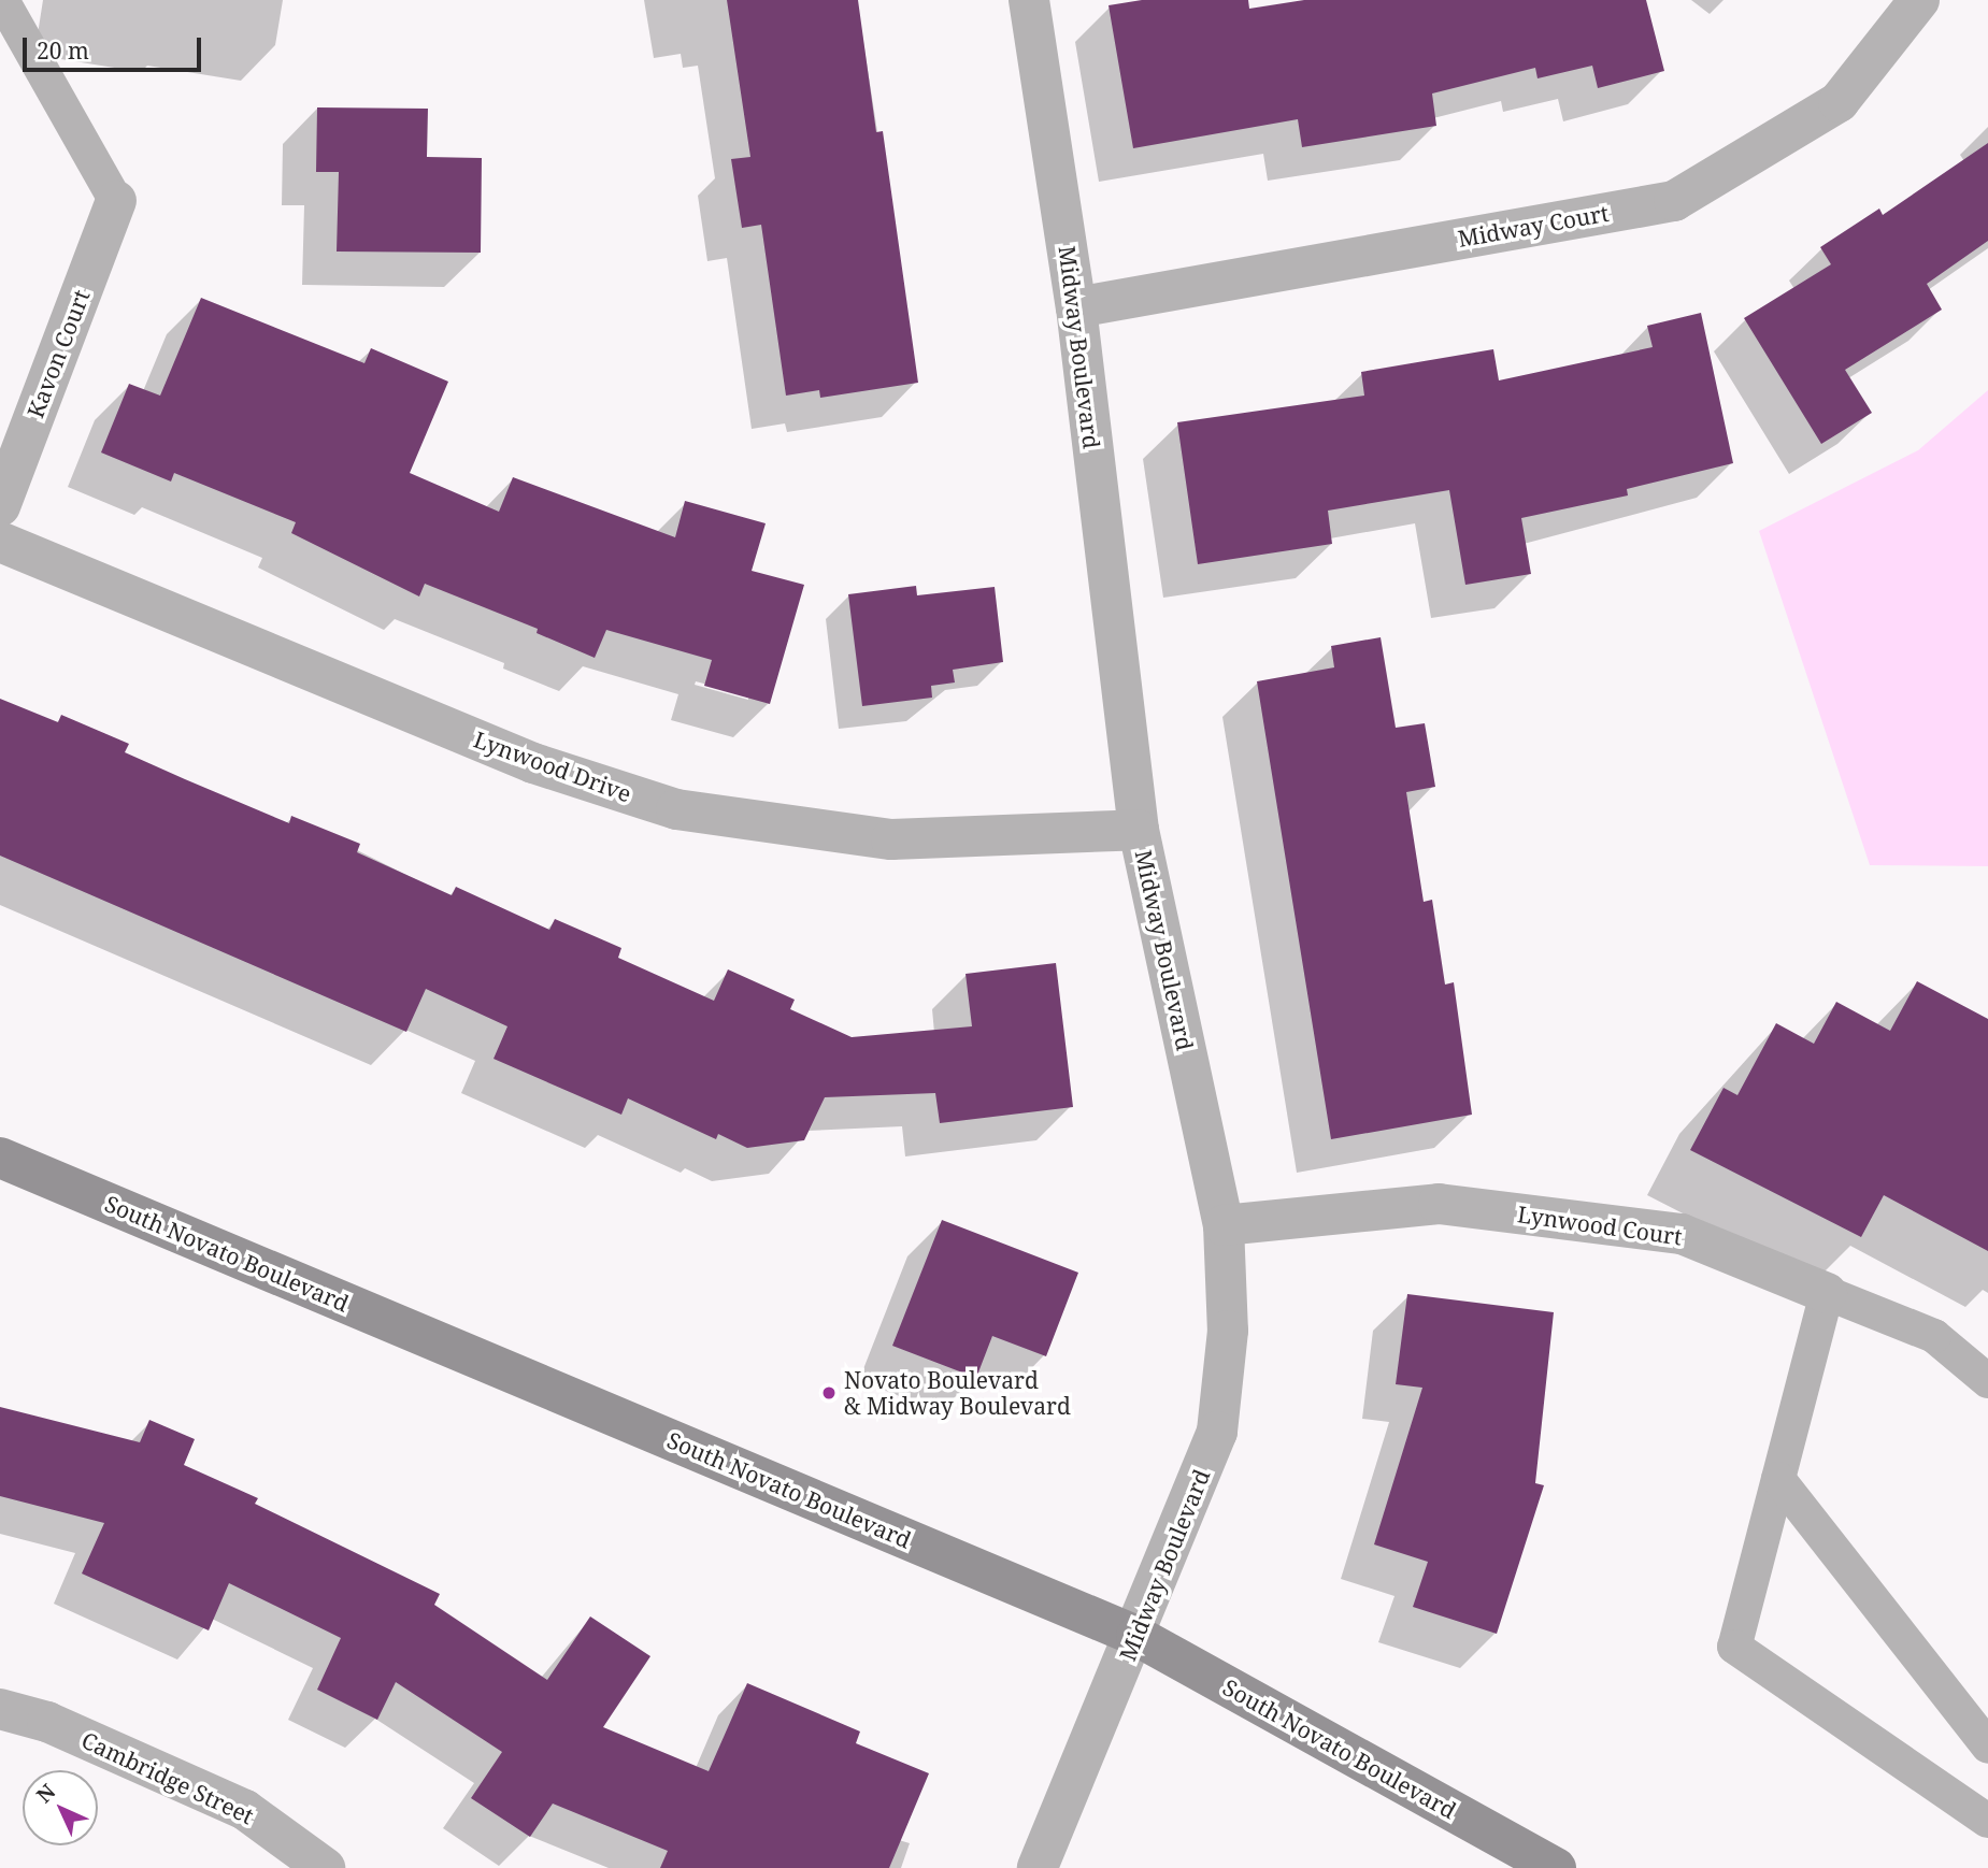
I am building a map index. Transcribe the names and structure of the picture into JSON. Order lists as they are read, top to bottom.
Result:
{
  "streets": {
    "main road": ["South Novato Boulevard"],
    "street": [
      "Midway Court",
      "Midway Boulevard",
      "Kavon Court",
      "Lynwood Drive",
      "Lynwood Court",
      "Cambridge Street"
    ]
  },
  "crossings": [
    ["Midway Court", "Midway Boulevard"],
    ["Midway Boulevard", "Lynwood Drive"],
    ["Midway Boulevard", "Lynwood Court"],
    ["Midway Boulevard", "South Novato Boulevard"]
  ],
  "places": ["Novato Boulevard & Midway Boulevard"],
  "scale_bar": "20 m",
  "north": "top left"
}
